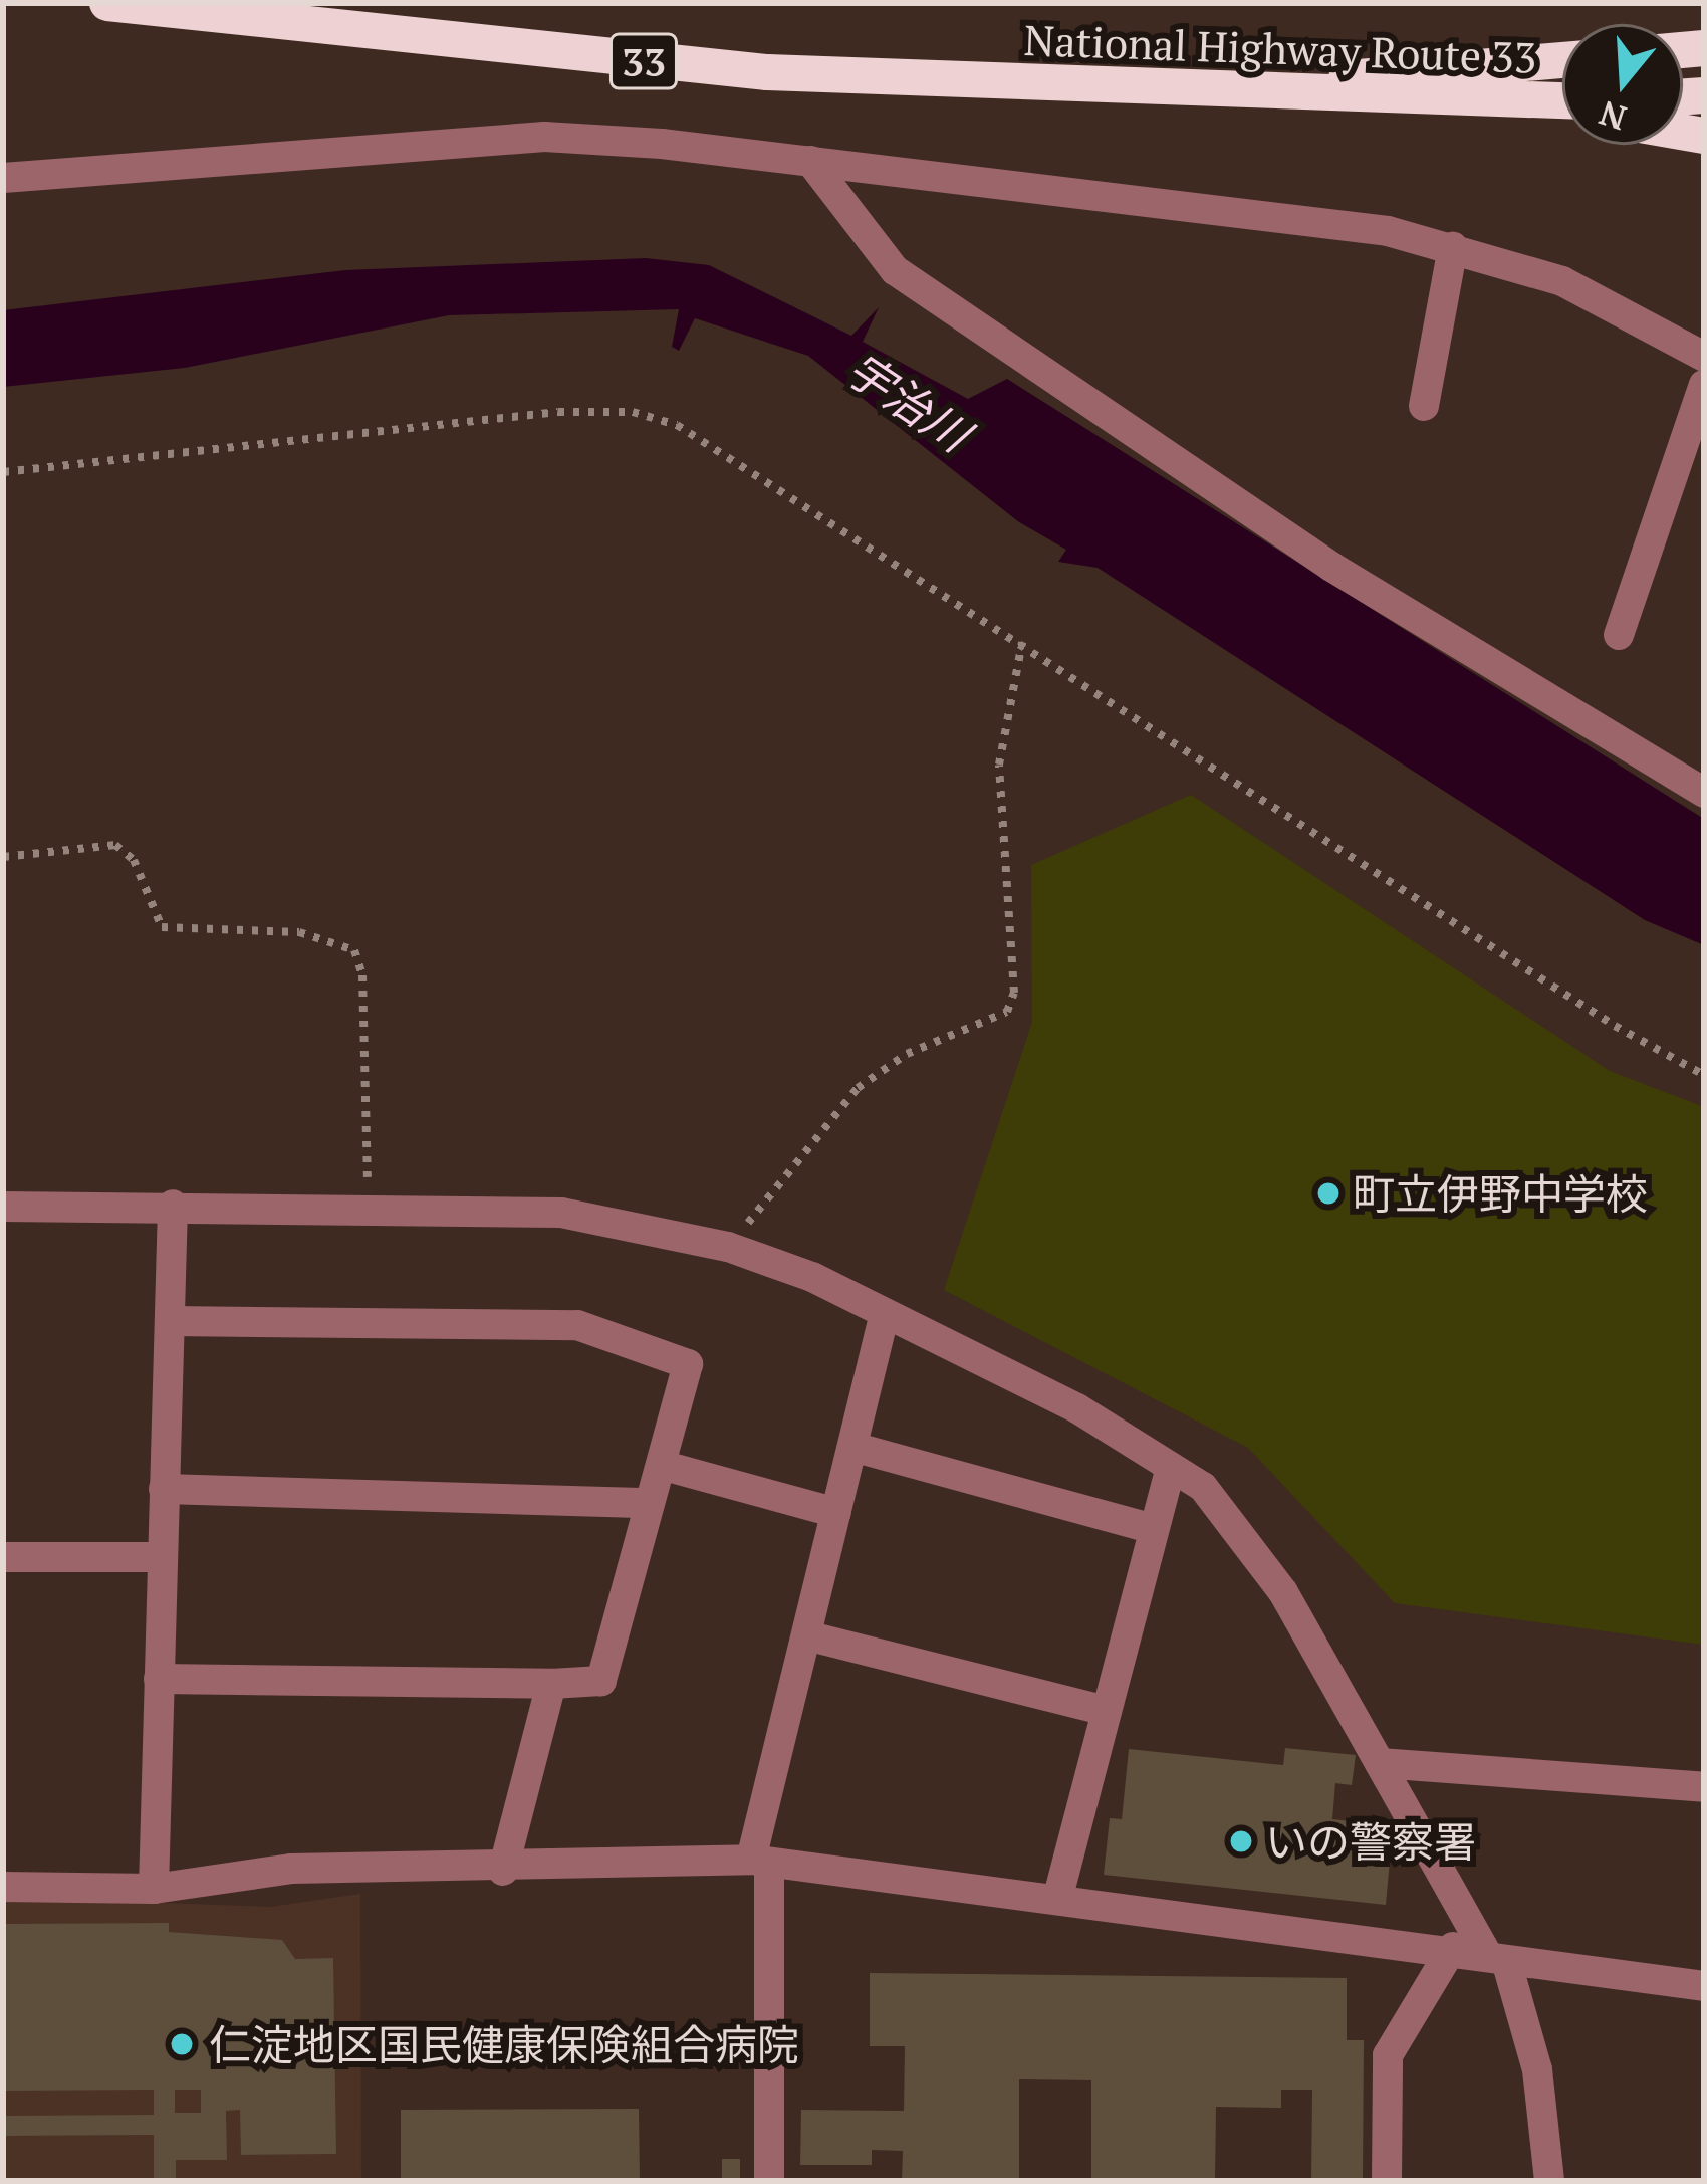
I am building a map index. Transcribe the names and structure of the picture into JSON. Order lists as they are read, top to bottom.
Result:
{
  "streets": {
    "highway": ["National Highway Route 33", "33"]
  },
  "crossings": [
    ["National Highway Route 33", "33"]
  ],
  "water": ["宇治川"],
  "places": ["町立伊野中学校", "いの警察署", "仁淀地区国民健康保険組合病院"],
  "north": "bottom"
}
